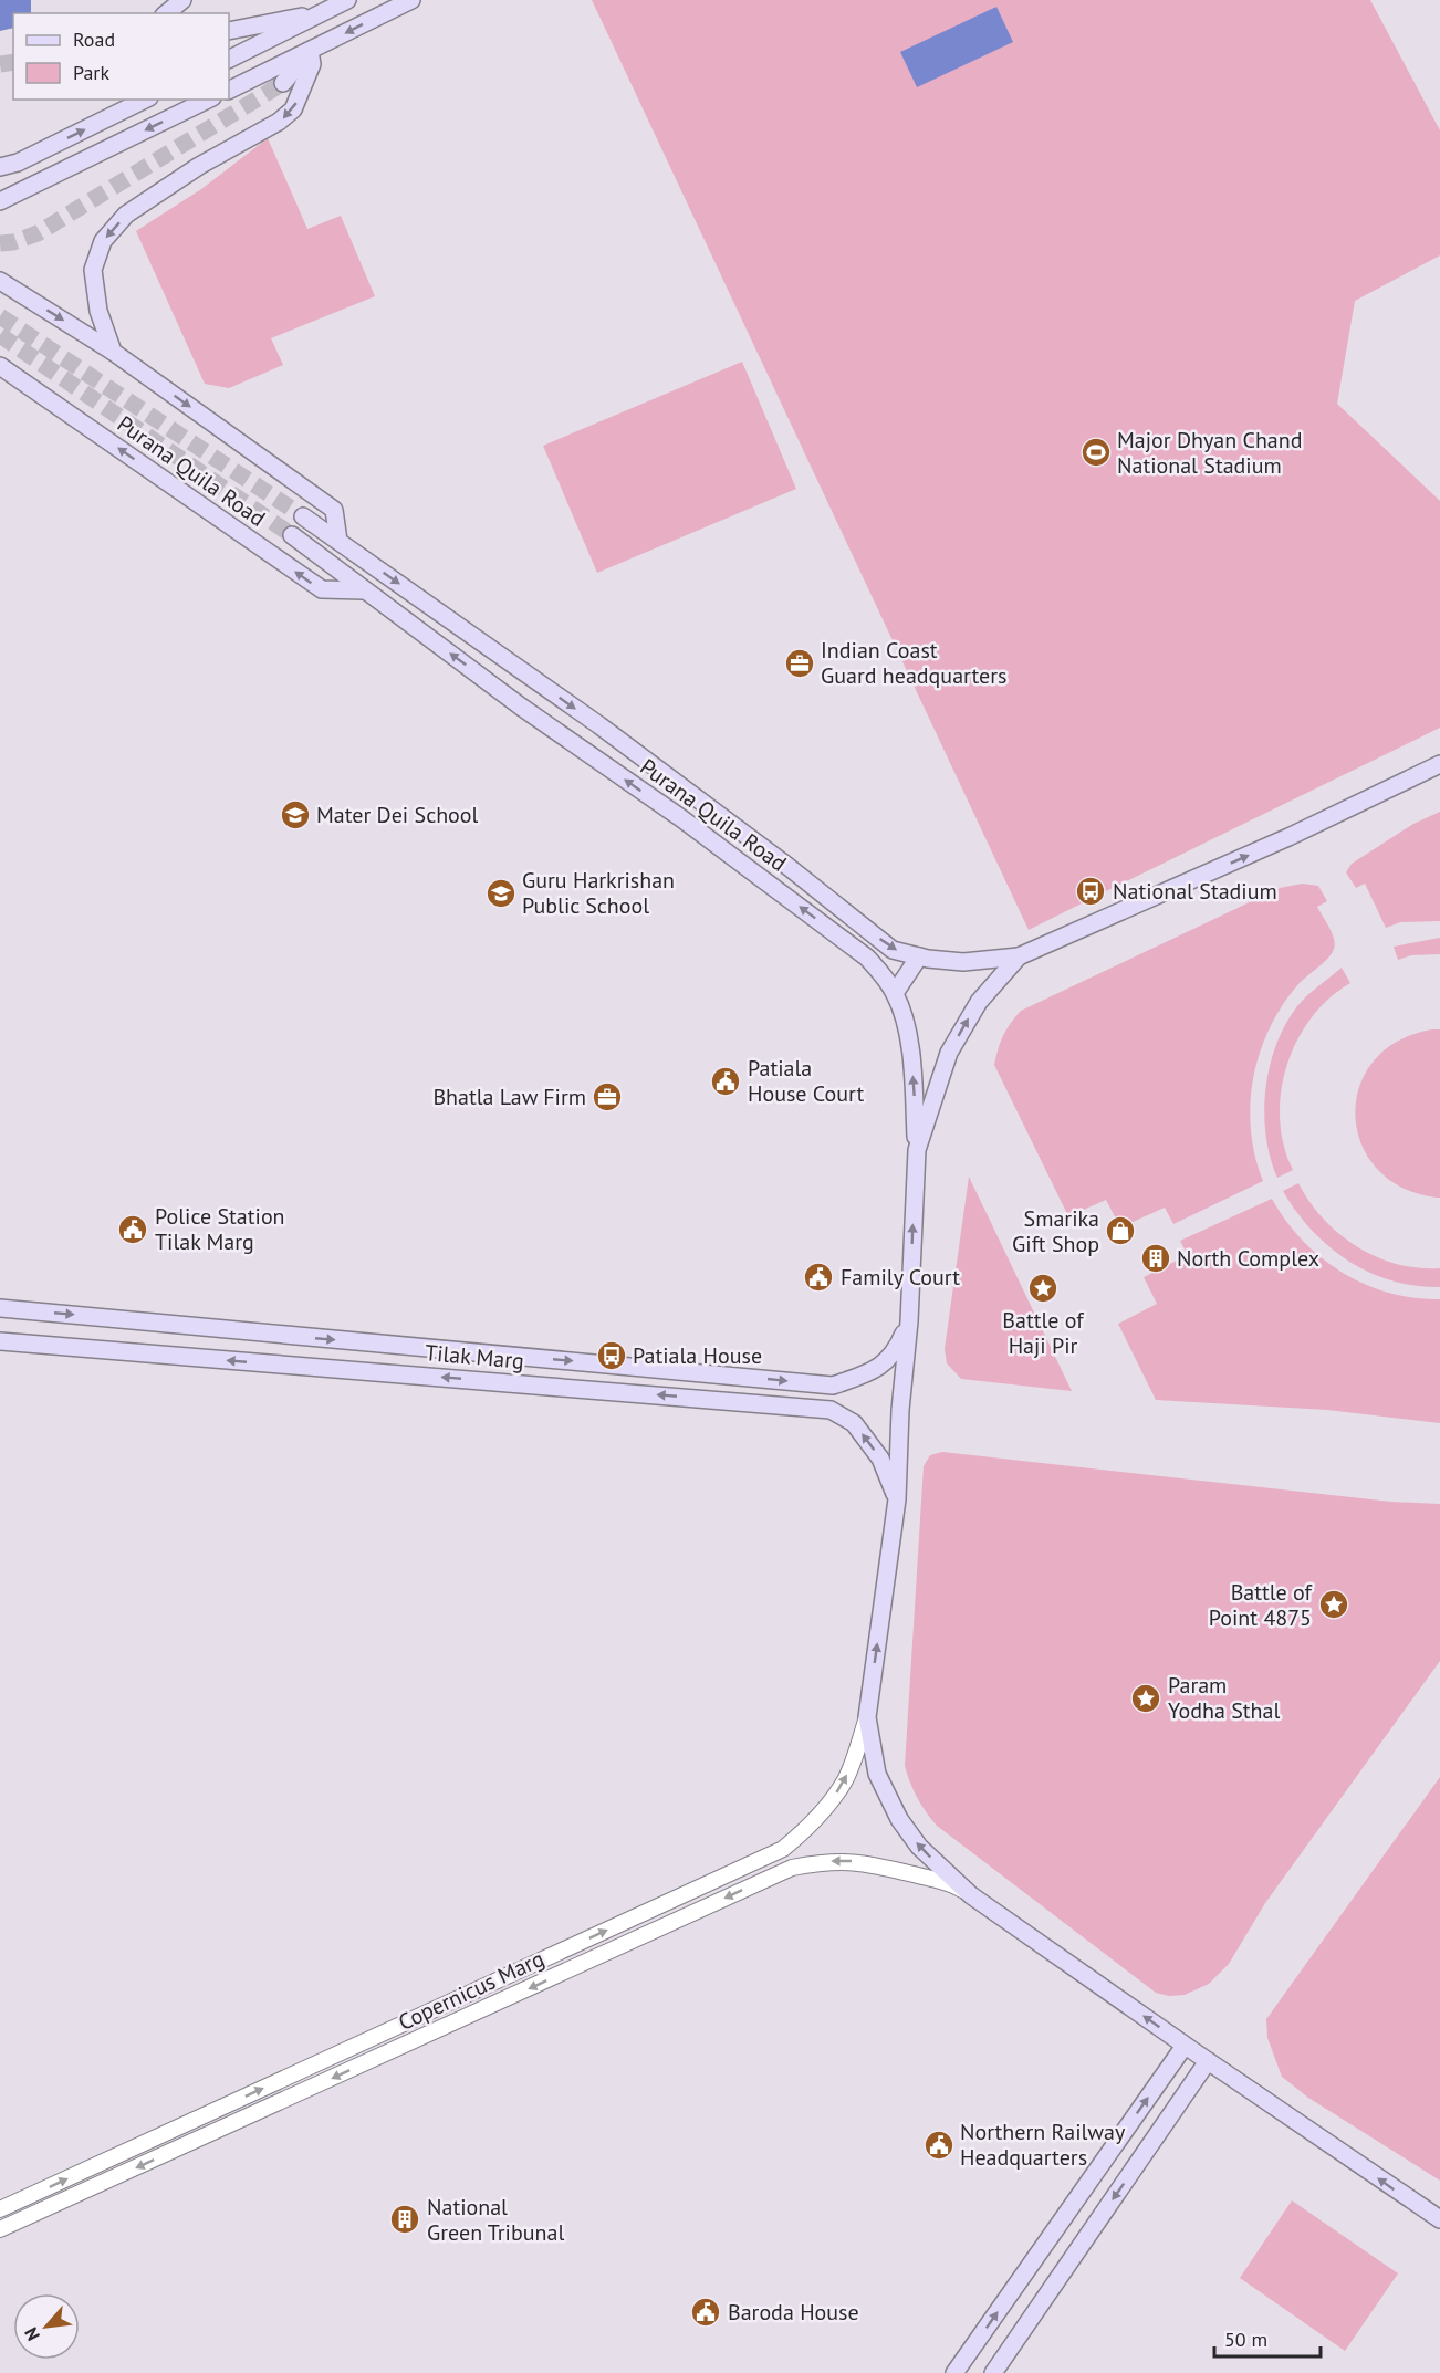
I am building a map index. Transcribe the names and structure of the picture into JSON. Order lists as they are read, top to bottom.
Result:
{
  "streets": {
    "main road": ["Purana Quila Road", "Tilak Marg"],
    "street": ["Copernicus Marg"]
  },
  "places": {
    "sports": ["Major Dhyan Chand National Stadium"],
    "office": ["Indian Coast Guard headquarters", "Bhatla Law Firm"],
    "school or university": ["Mater Dei School", "Guru Harkrishan Public School"],
    "bus stop": ["National Stadium", "Patiala House"],
    "public building": [
      "Patiala House Court",
      "Police Station Tilak Marg",
      "Family Court",
      "Northern Railway Headquarters",
      "Baroda House"
    ],
    "shop": ["Smarika Gift Shop"],
    "building": ["North Complex", "National Green Tribunal"],
    "place": ["Battle of Haji Pir", "Battle of Point 4875", "Param Yodha Sthal"]
  },
  "legend": ["Road", "Park"],
  "scale_bar": "50 m",
  "north": "bottom left"
}
